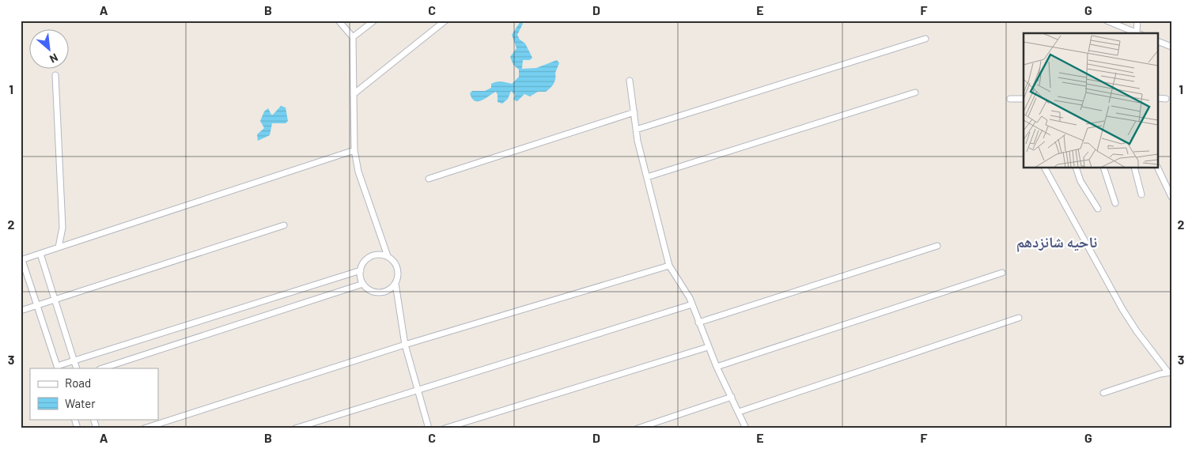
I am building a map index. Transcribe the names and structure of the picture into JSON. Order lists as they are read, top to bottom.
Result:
{
  "districts": ["ناحیه شانزدهم"],
  "legend": ["Road", "Water"],
  "north": "bottom right",
  "grid": {
    "columns": [
      "A",
      "B",
      "C",
      "D",
      "E",
      "F",
      "G"
    ],
    "rows": ["1", "2", "3"]
  }
}
